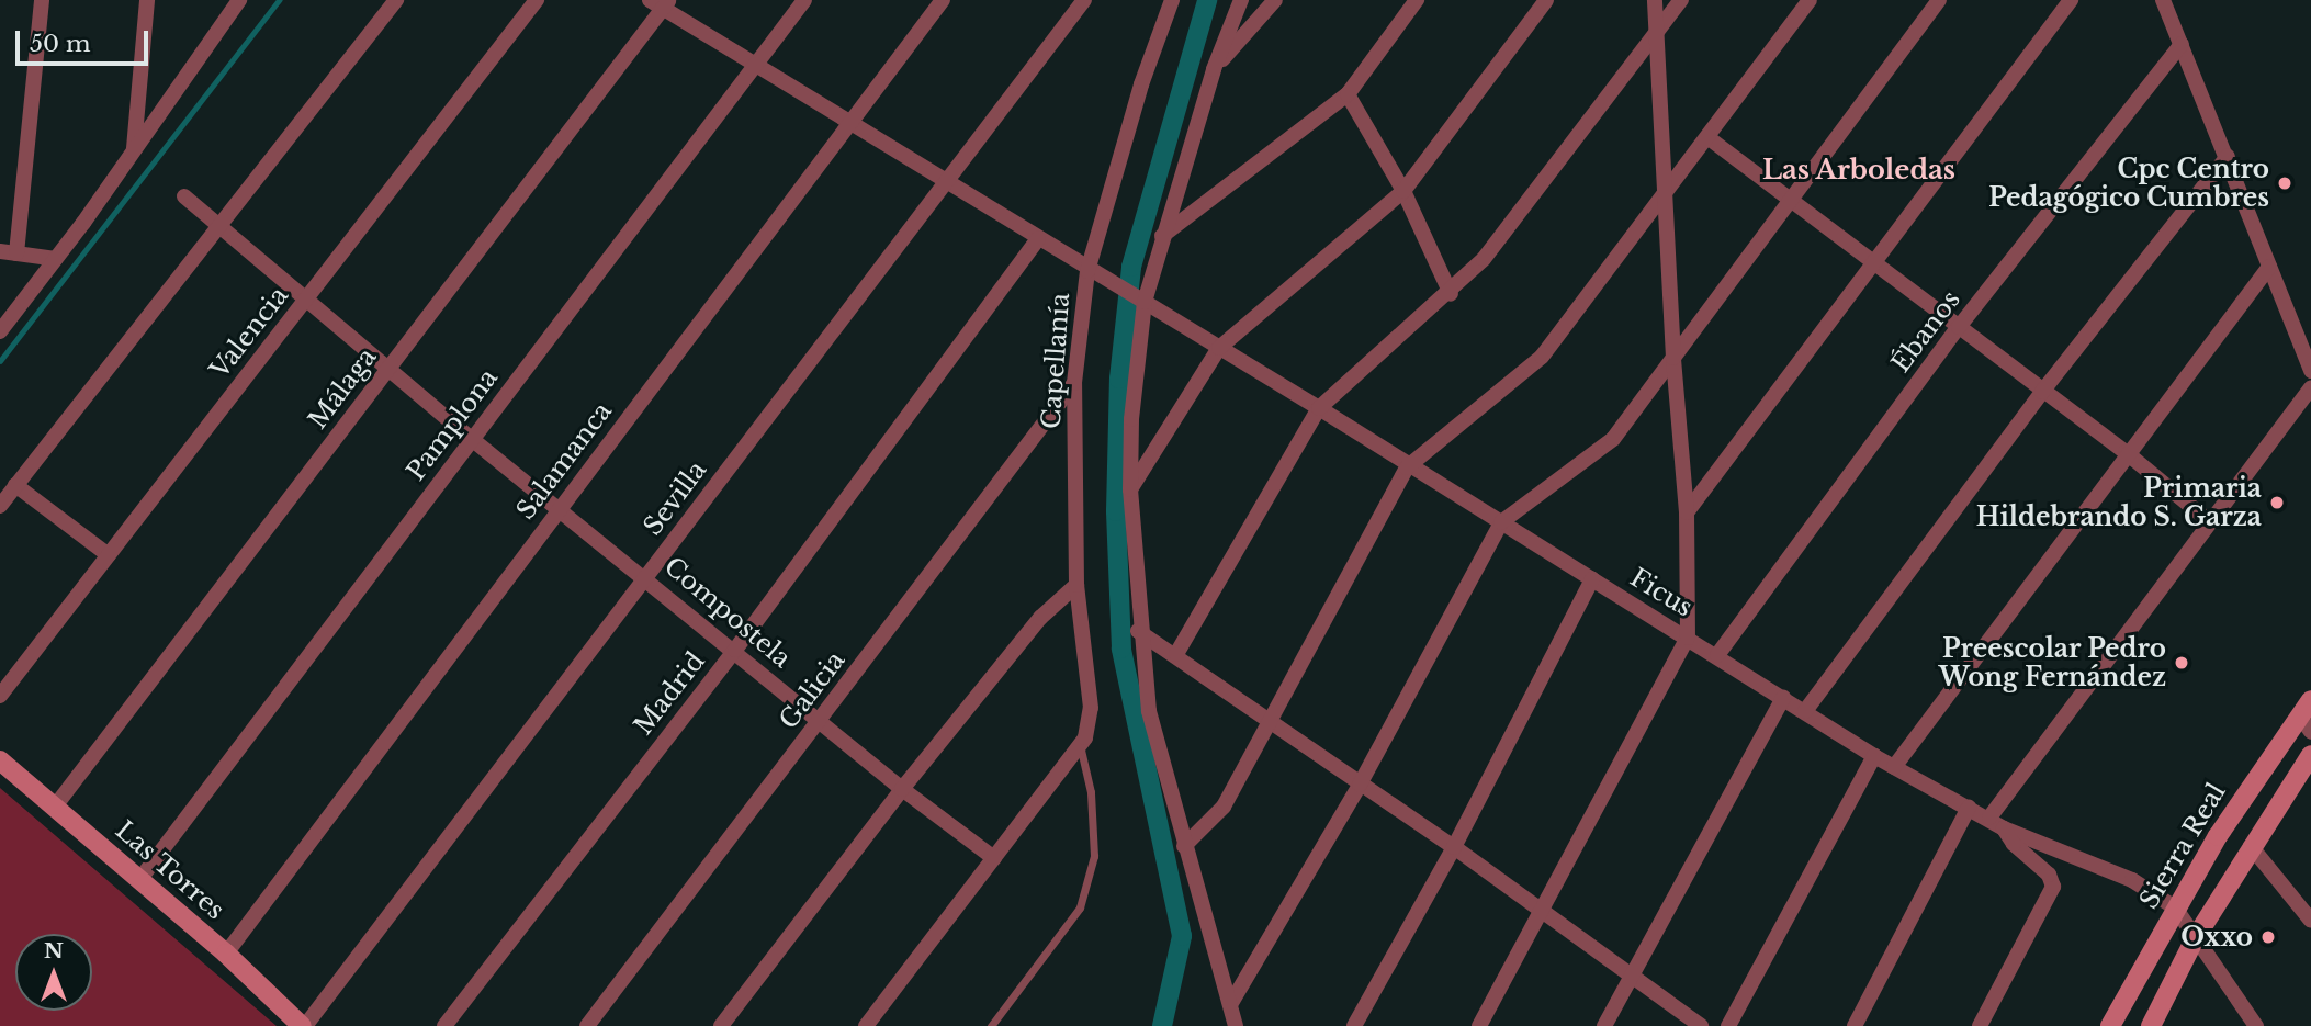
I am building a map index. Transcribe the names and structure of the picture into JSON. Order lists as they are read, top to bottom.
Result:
{
  "streets": {
    "street": [
      "Ébanos",
      "Valencia",
      "Capellanía",
      "Málaga",
      "Pamplona",
      "Salamanca",
      "Sevilla",
      "Ficus",
      "Compostela",
      "Galicia",
      "Madrid",
      "Sierra Real",
      "Las Torres"
    ]
  },
  "crossings": [
    ["Ébanos", "Ficus"],
    ["Valencia", "Compostela"],
    ["Capellanía", "Ficus"],
    ["Capellanía", "Galicia"],
    ["Málaga", "Ficus"],
    ["Málaga", "Compostela"],
    ["Málaga", "Las Torres"],
    ["Pamplona", "Ficus"],
    ["Pamplona", "Compostela"],
    ["Pamplona", "Las Torres"],
    ["Salamanca", "Ficus"],
    ["Salamanca", "Compostela"],
    ["Salamanca", "Las Torres"],
    ["Sevilla", "Ficus"],
    ["Sevilla", "Compostela"],
    ["Sevilla", "Las Torres"],
    ["Ficus", "Madrid"],
    ["Ficus", "Sierra Real"],
    ["Compostela", "Galicia"],
    ["Compostela", "Madrid"]
  ],
  "districts": ["Las Arboledas"],
  "places": [
    "Cpc Centro Pedagógico Cumbres",
    "Primaria Hildebrando S. Garza",
    "Preescolar Pedro Wong Fernández",
    "Oxxo"
  ],
  "scale_bar": "50 m",
  "north": "top"
}
